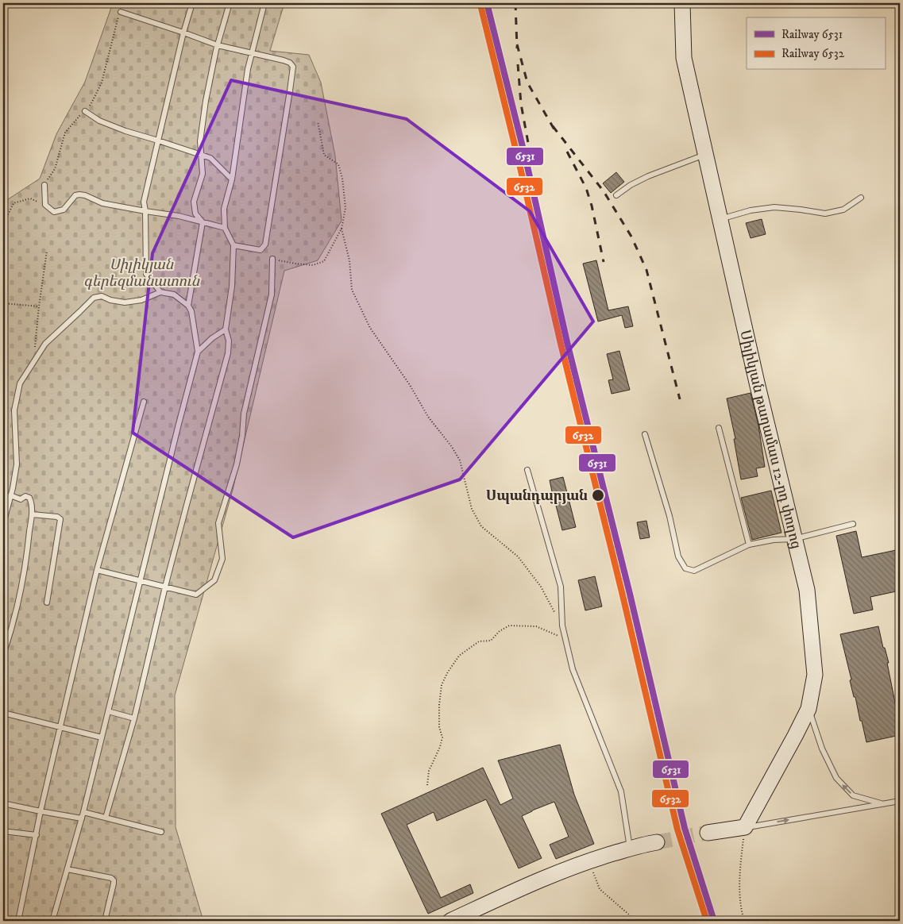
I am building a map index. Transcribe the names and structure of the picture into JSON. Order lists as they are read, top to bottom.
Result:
{
  "streets": {
    "main road": ["Սիլիկյան թաղամաս 12-րդ փողոց"]
  },
  "parks": ["Սիլիկյան գերեզմանատուն"],
  "places": ["Սպանդարյան"],
  "lines": ["rail line 6531", "rail line 6532"],
  "legend": ["Railway 6531", "Railway 6532"]
}
